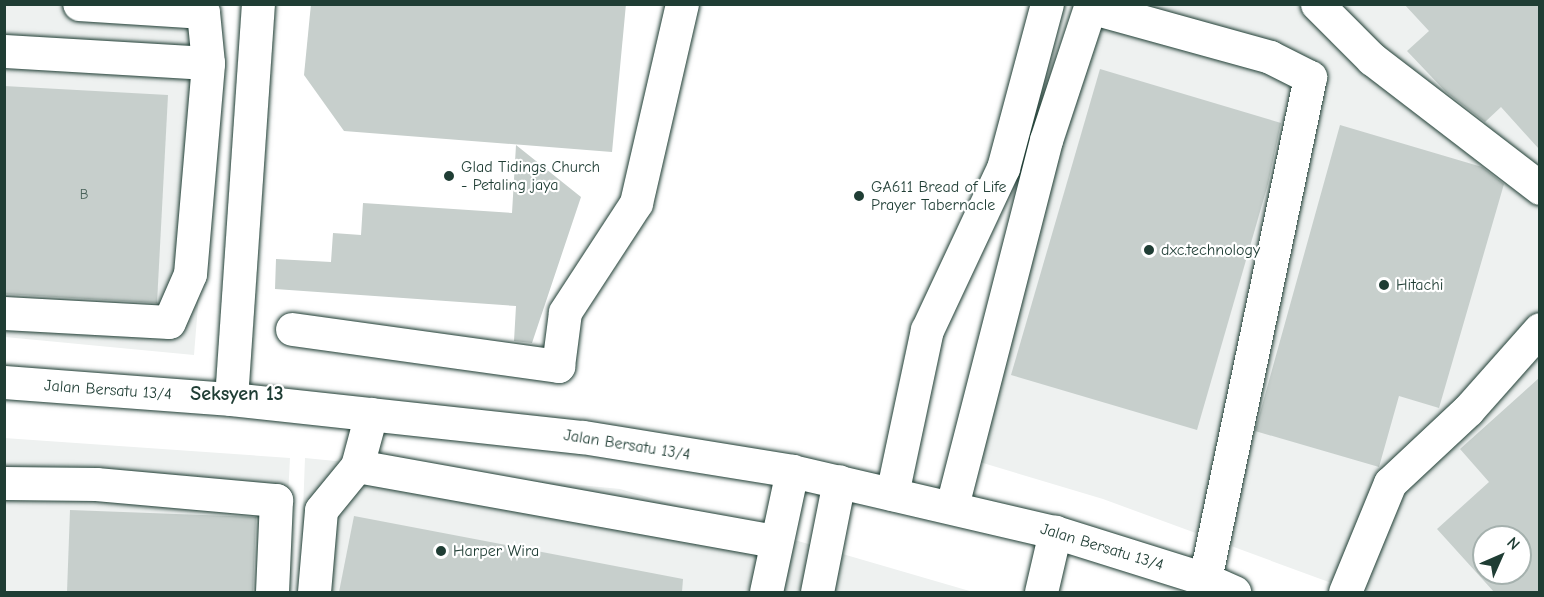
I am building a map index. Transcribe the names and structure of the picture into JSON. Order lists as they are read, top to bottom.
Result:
{
  "streets": {
    "street": ["Jalan Bersatu 13/4"]
  },
  "districts": ["Seksyen 13"],
  "places": [
    "Glad Tidings Church - Petaling jaya",
    "GA611 Bread of Life Prayer Tabernacle",
    "dxc.technology",
    "Hitachi",
    "Harper Wira"
  ],
  "house_numbers": ["B"],
  "north": "top right"
}
